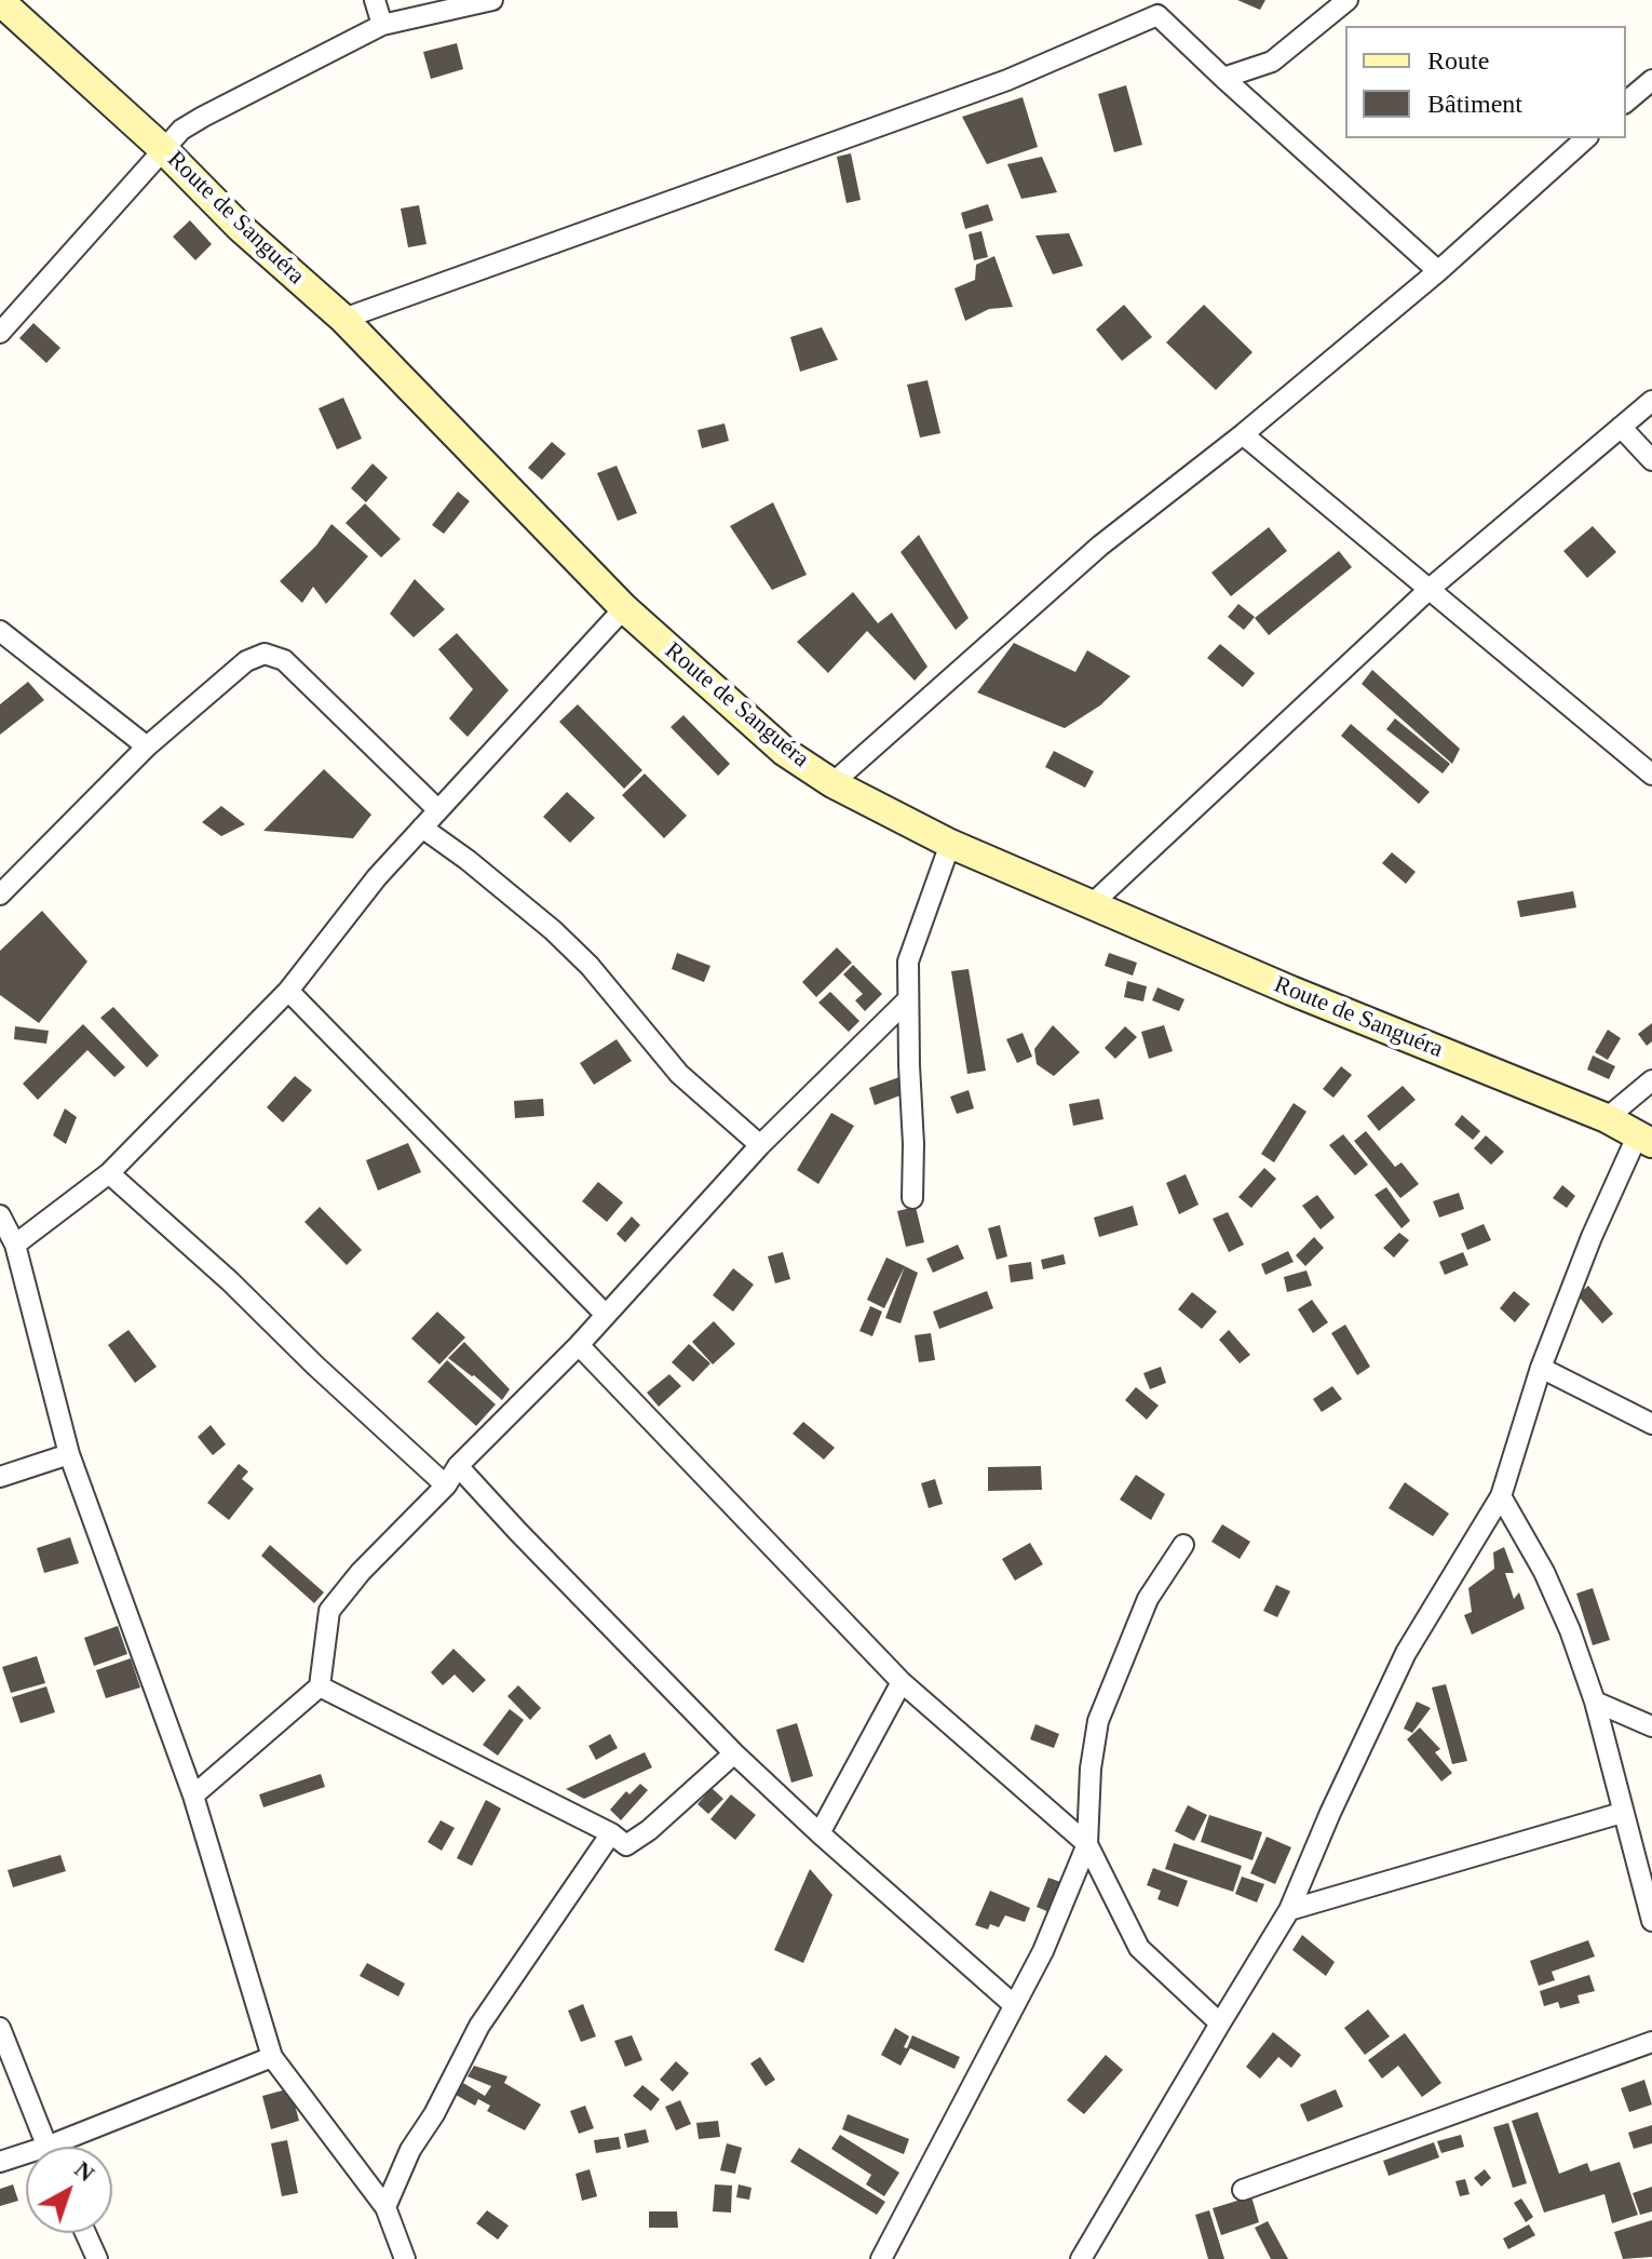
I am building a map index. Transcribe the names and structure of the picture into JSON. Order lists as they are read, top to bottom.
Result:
{
  "streets": {
    "street": ["Route de Sanguéra"]
  },
  "legend": ["Route", "Bâtiment"],
  "north": "top right"
}
